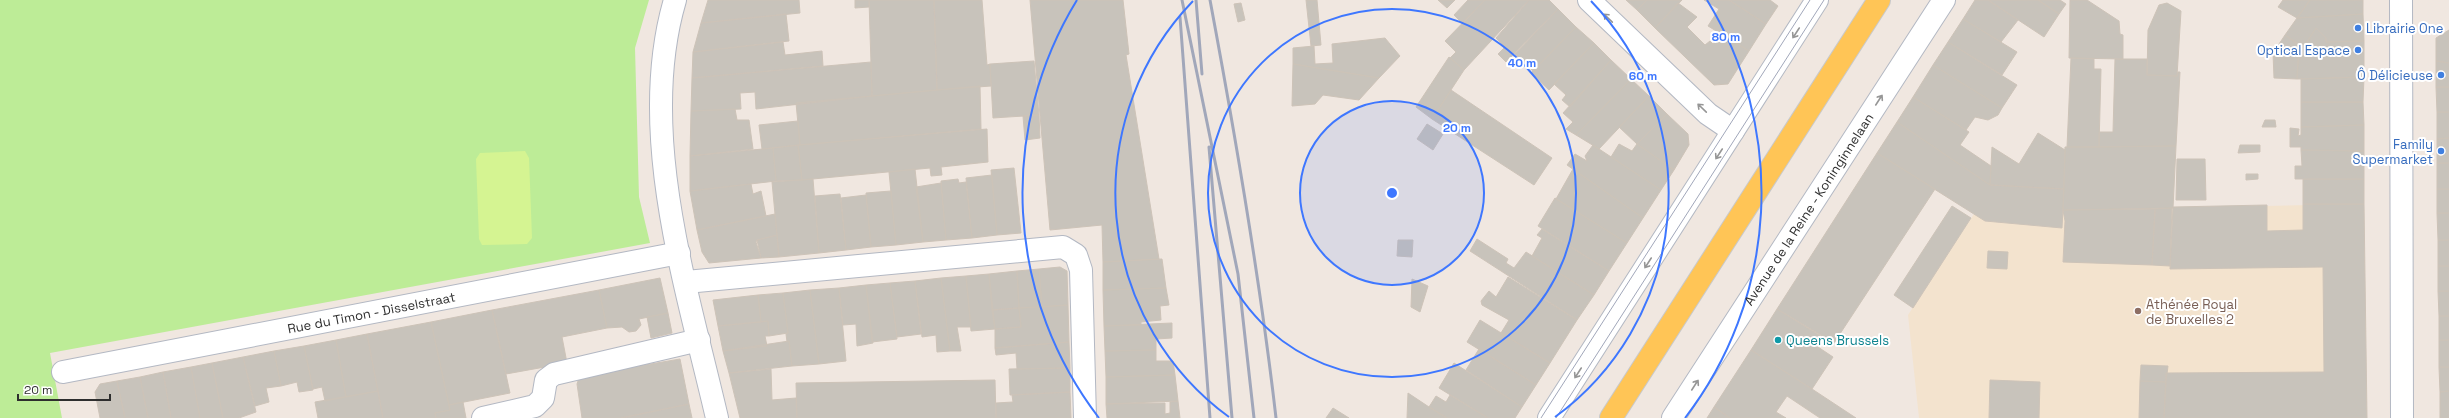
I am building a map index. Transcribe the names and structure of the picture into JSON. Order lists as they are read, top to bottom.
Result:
{
  "streets": {
    "street": ["Avenue de la Reine - Koninginnelaan", "Rue du Timon - Disselstraat"]
  },
  "places": [
    "Librairie One",
    "Optical Espace",
    "Ô Délicieuse",
    "Family Supermarket",
    "Athénée Royal de Bruxelles 2",
    "Queens Brussels"
  ],
  "scale_bar": "20 m",
  "rings": [
    "80 m",
    "40 m",
    "60 m",
    "20 m"
  ]
}
